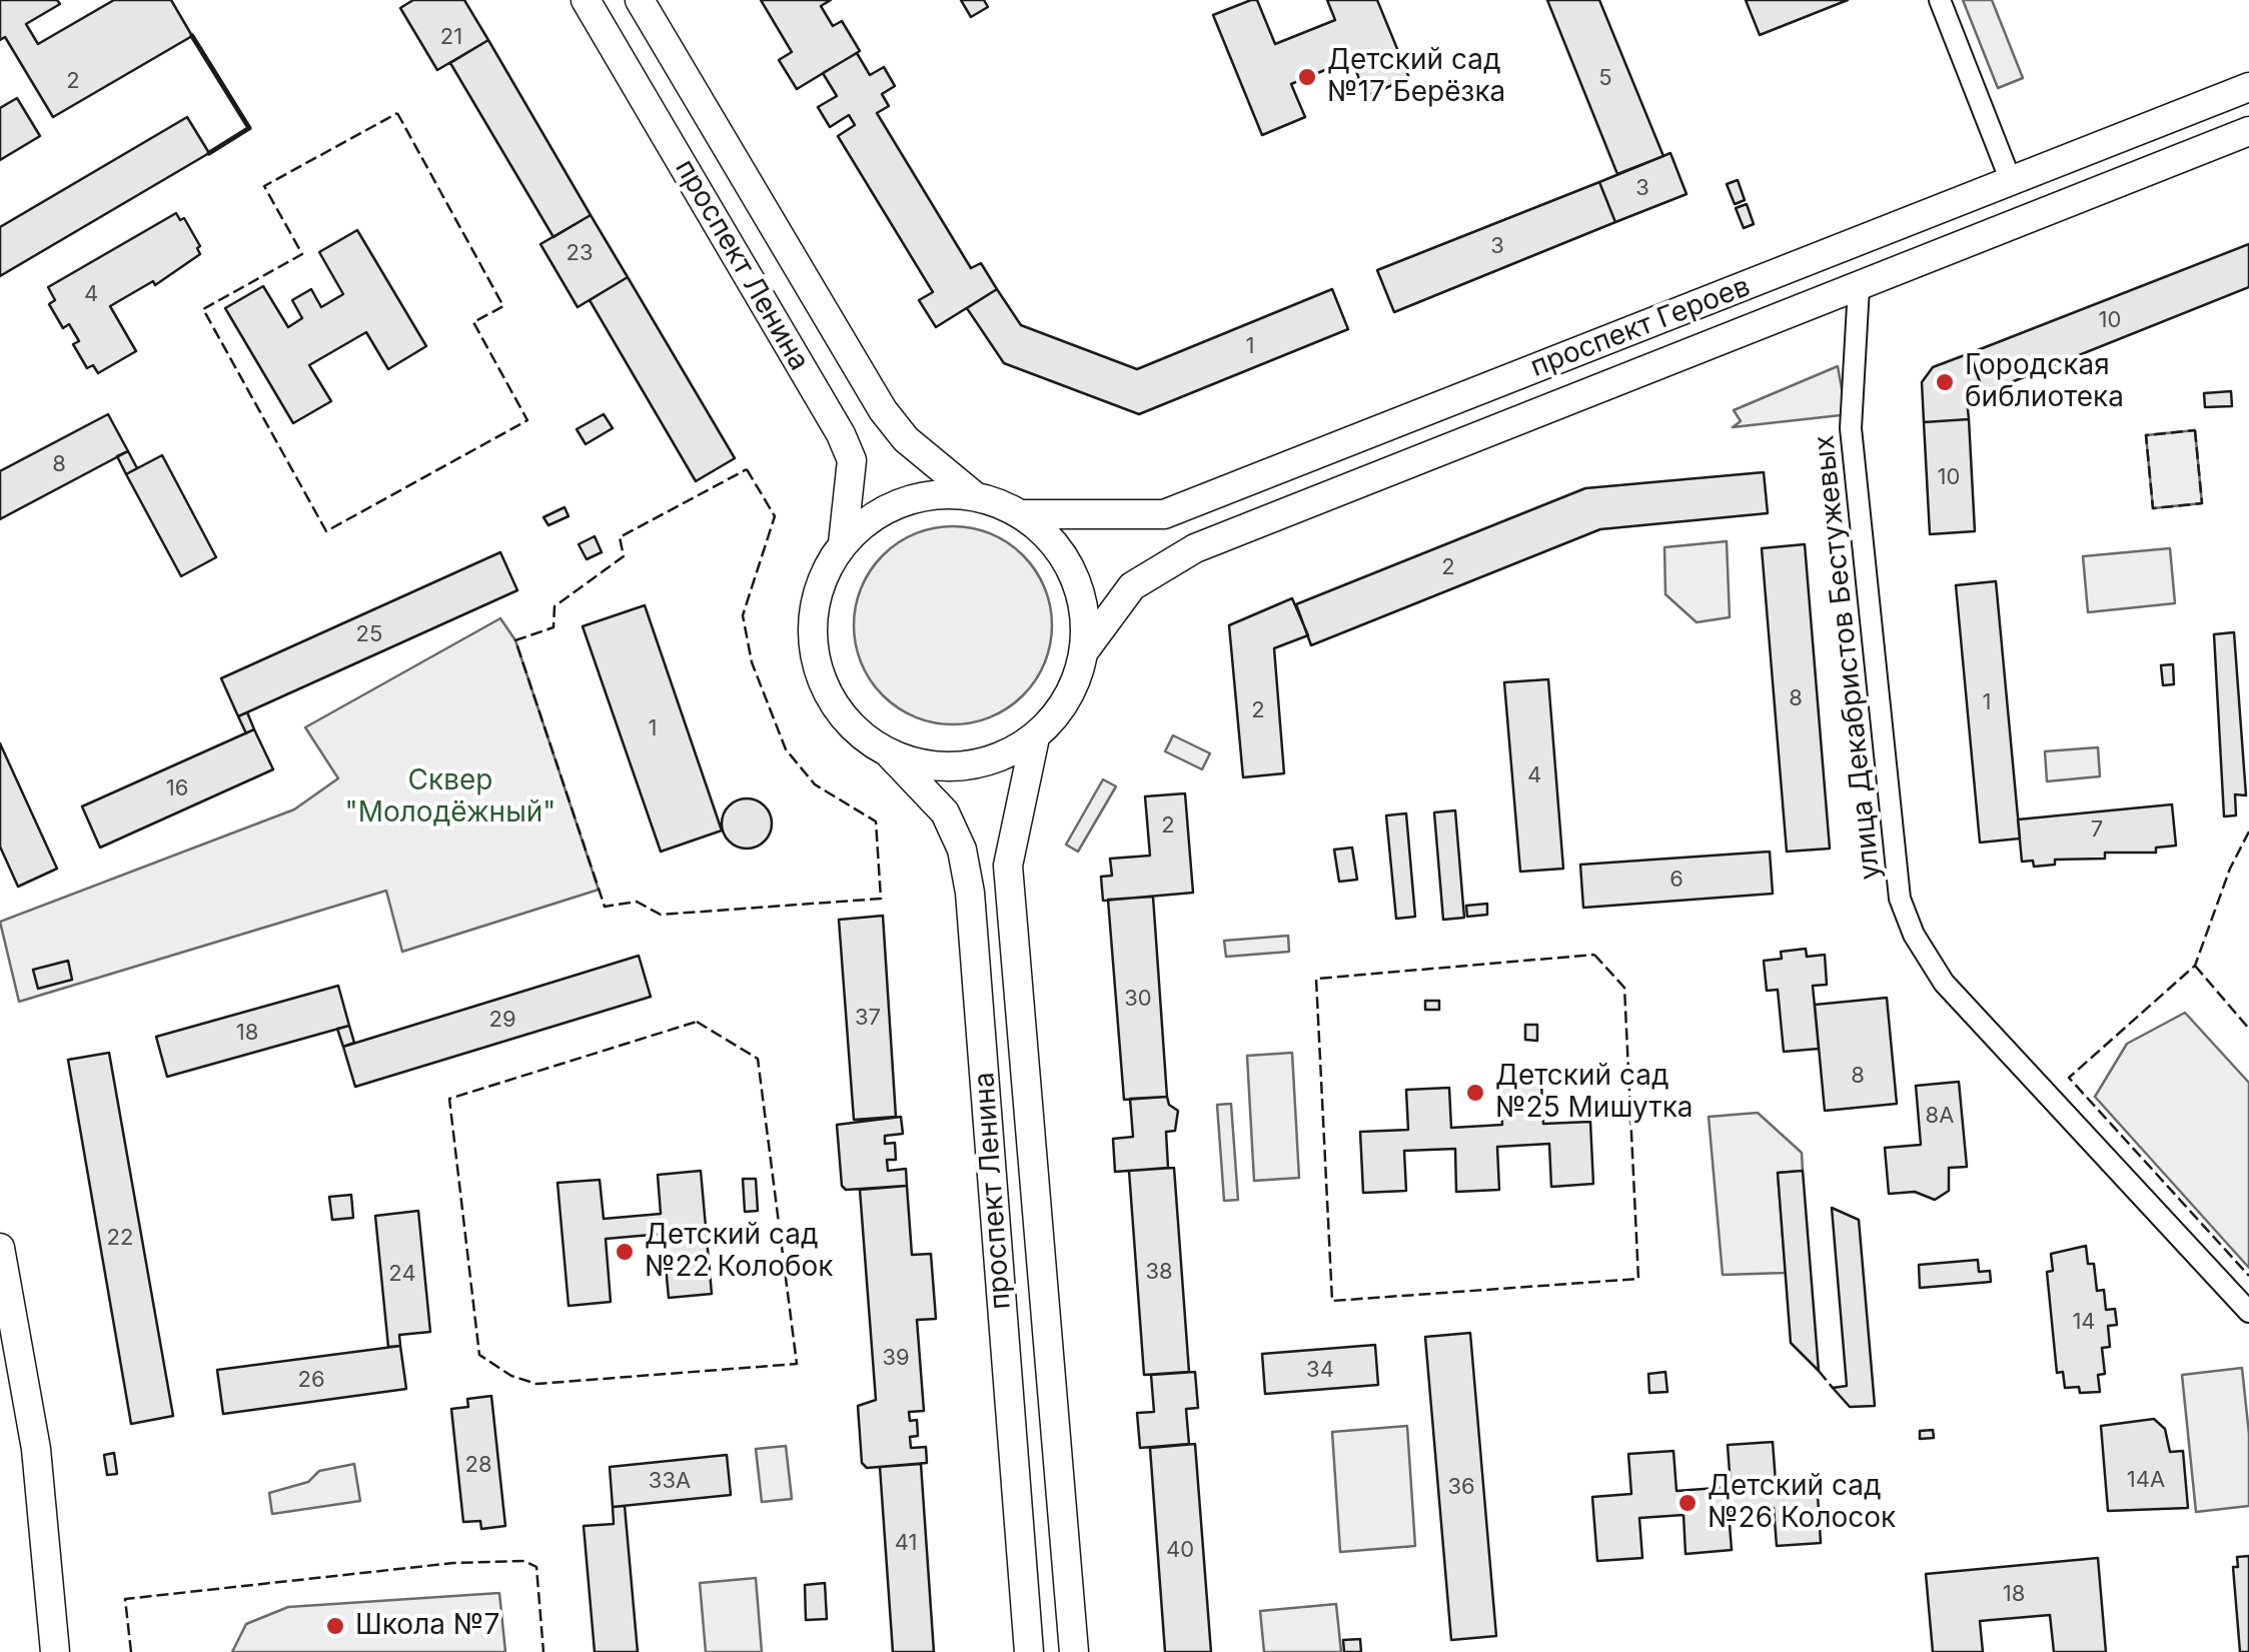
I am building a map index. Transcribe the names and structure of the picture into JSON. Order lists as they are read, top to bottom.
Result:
{
  "streets": {
    "main road": ["проспект Ленина", "проспект Героев"],
    "street": ["улица Декабристов Бестужевых"]
  },
  "crossings": [
    ["проспект Ленина", "проспект Героев"],
    ["проспект Героев", "улица Декабристов Бестужевых"]
  ],
  "parks": ["Сквер \"Молодёжный\""],
  "places": [
    "Детский сад №17 Берёзка",
    "Городская библиотека",
    "Детский сад №25 Мишутка",
    "Детский сад №22 Колобок",
    "Детский сад №26 Колосок",
    "Школа №7"
  ],
  "house_numbers": [
    "21",
    "5",
    "2",
    "3",
    "3",
    "23",
    "4",
    "10",
    "1",
    "8",
    "10",
    "2",
    "25",
    "8",
    "1",
    "2",
    "1",
    "4",
    "16",
    "2",
    "7",
    "6",
    "30",
    "37",
    "29",
    "18",
    "8",
    "8А",
    "22",
    "38",
    "24",
    "14",
    "39",
    "34",
    "26",
    "28",
    "14А",
    "33А",
    "36",
    "41",
    "40",
    "18"
  ]
}
